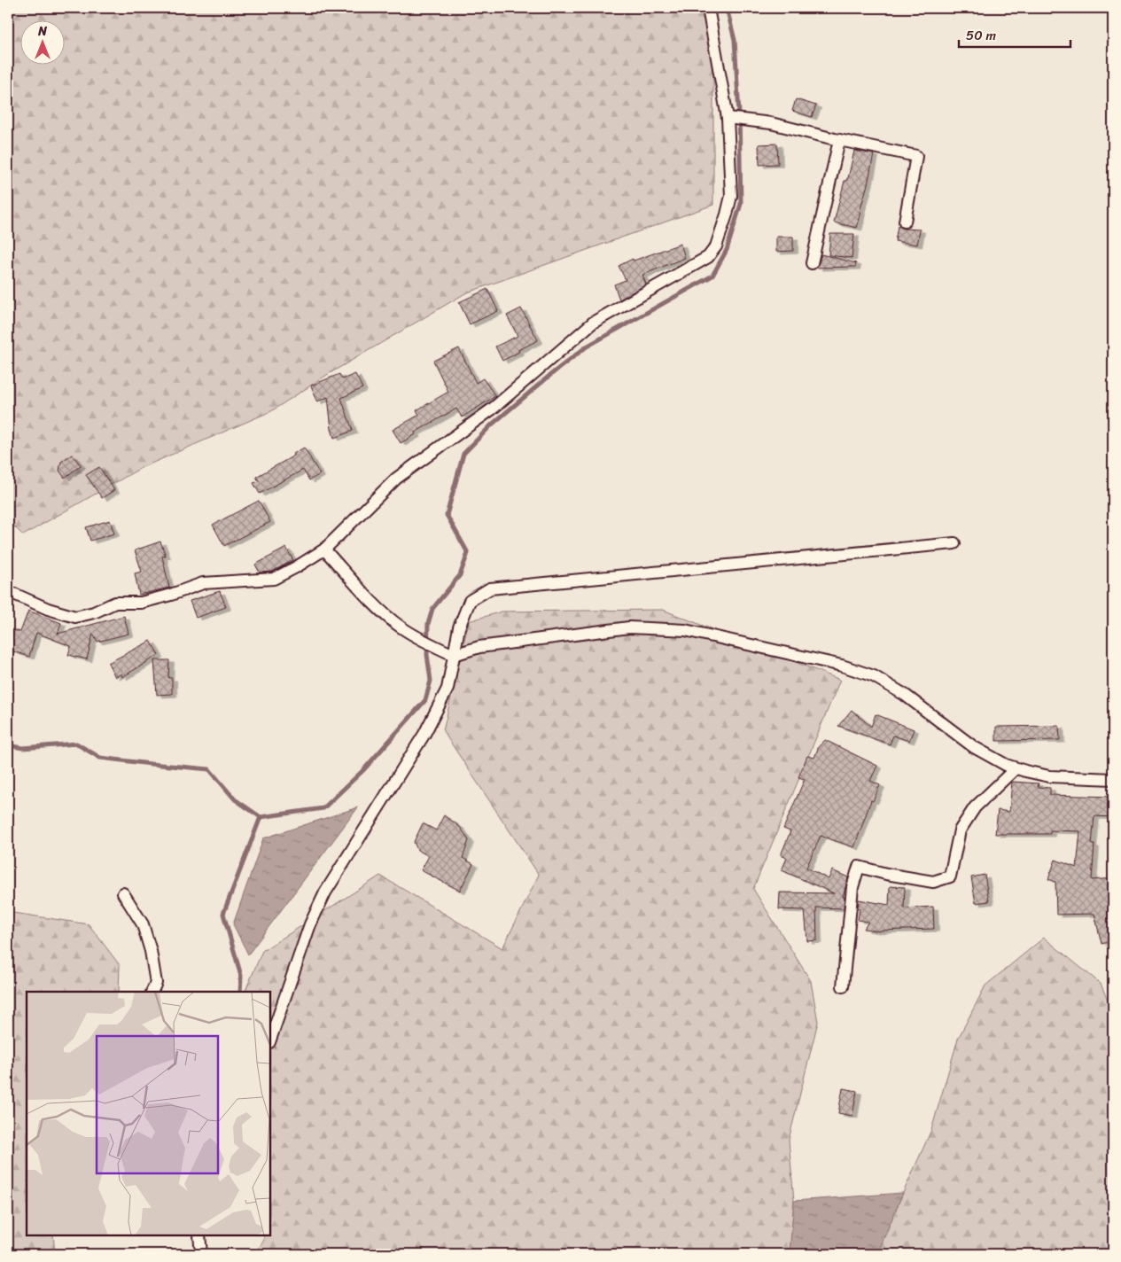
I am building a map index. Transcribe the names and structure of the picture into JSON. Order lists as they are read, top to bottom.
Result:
{
  "scale_bar": "50 m",
  "north": "top"
}
